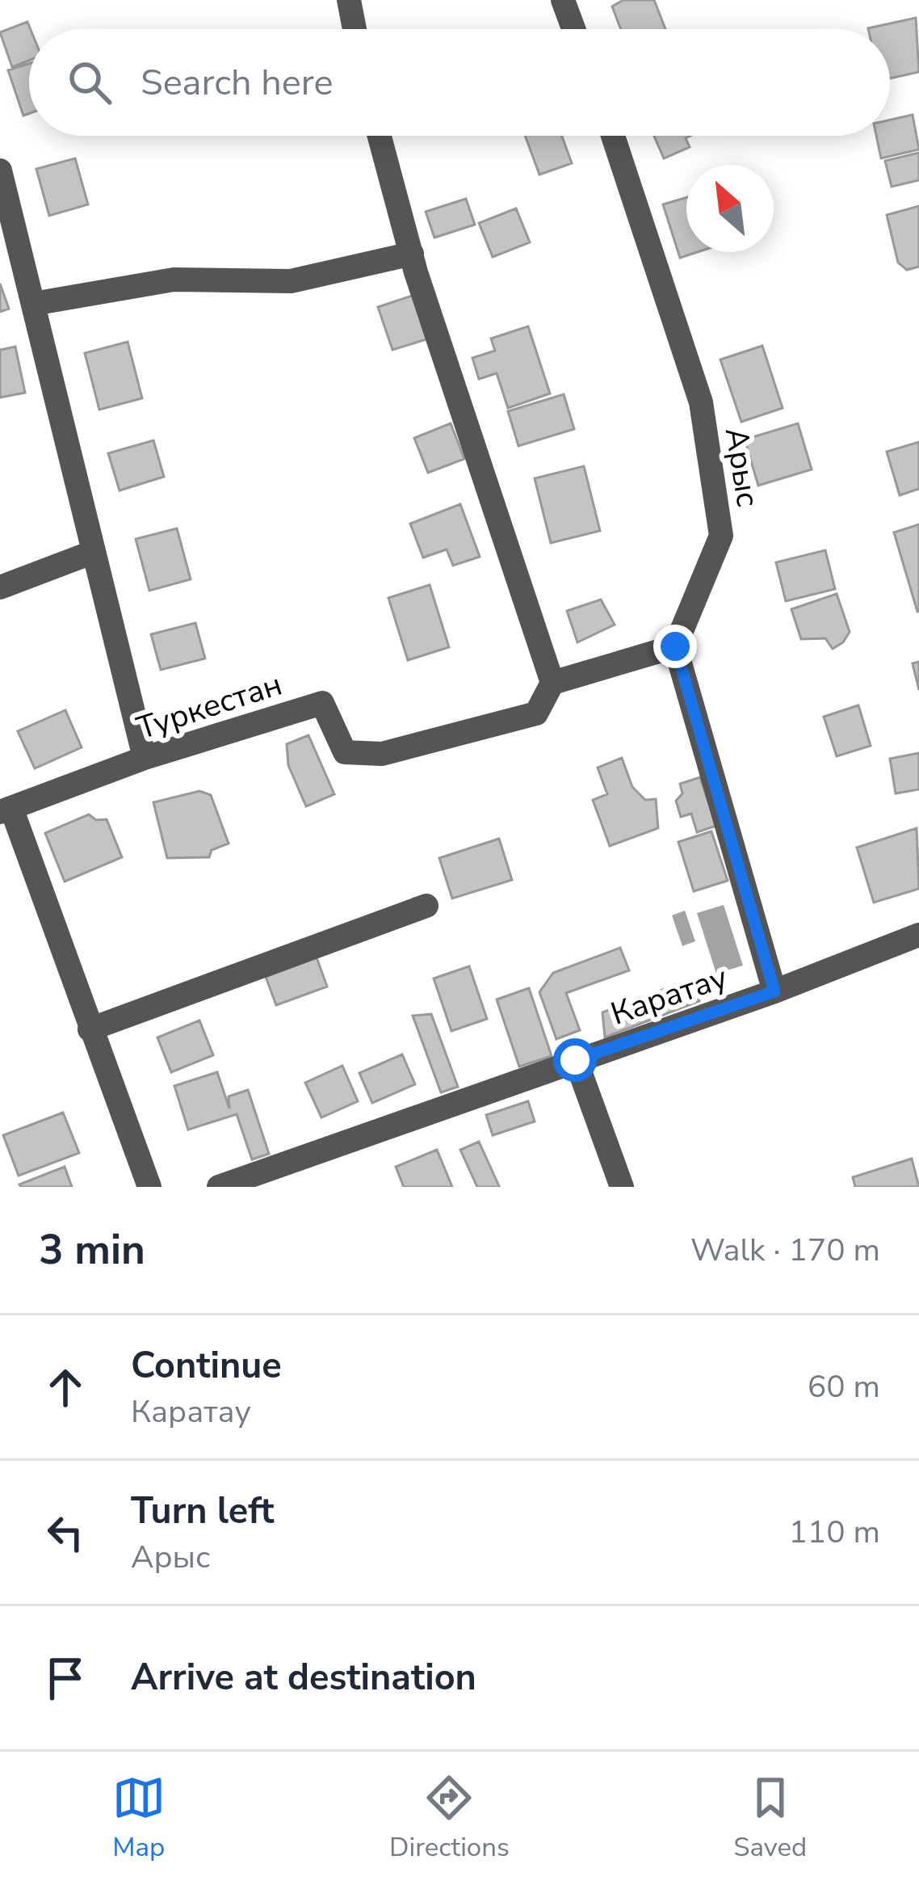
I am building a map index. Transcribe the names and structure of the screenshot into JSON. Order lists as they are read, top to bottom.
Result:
{
  "streets": {
    "street": ["Арыс", "Туркестан", "Каратау"]
  },
  "north": "top left",
  "page": {
    "search": "Search here",
    "heading": ["3 min", "Walk · 170 m"],
    "list": [
      ["Continue", "Каратау", "60 m"],
      ["Turn left", "Арыс", "110 m"],
      "Arrive at destination"
    ],
    "nav": ["Map", "Directions", "Saved"]
  }
}
